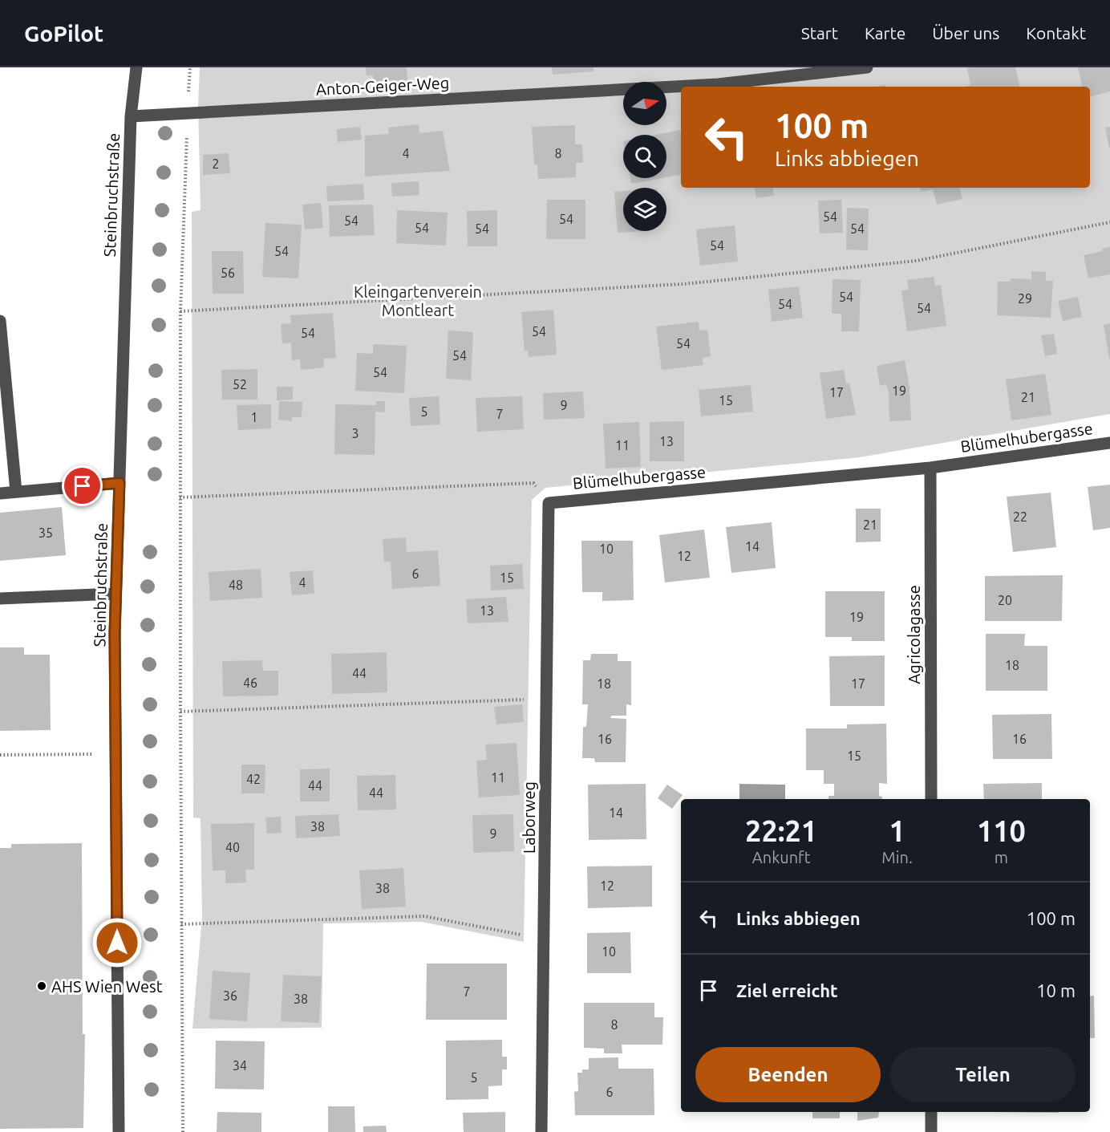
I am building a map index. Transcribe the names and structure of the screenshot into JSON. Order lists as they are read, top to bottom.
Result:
{
  "streets": {
    "street": [
      "Anton-Geiger-Weg",
      "Steinbruchstraße",
      "Blümelhubergasse",
      "Agricolagasse",
      "Laborweg"
    ]
  },
  "crossings": [
    ["Anton-Geiger-Weg", "Steinbruchstraße"],
    ["Blümelhubergasse", "Agricolagasse"],
    ["Blümelhubergasse", "Laborweg"]
  ],
  "parks": ["Kleingartenverein Montleart"],
  "places": ["AHS Wien West"],
  "house_numbers": [
    "4",
    "8",
    "2",
    "54",
    "54",
    "54",
    "54",
    "54",
    "54",
    "54",
    "54",
    "56",
    "54",
    "29",
    "54",
    "54",
    "54",
    "54",
    "54",
    "54",
    "54",
    "52",
    "19",
    "17",
    "21",
    "15",
    "9",
    "5",
    "7",
    "1",
    "3",
    "13",
    "11",
    "22",
    "21",
    "35",
    "14",
    "10",
    "12",
    "6",
    "15",
    "4",
    "48",
    "20",
    "13",
    "19",
    "18",
    "44",
    "46",
    "18",
    "17",
    "16",
    "16",
    "15",
    "11",
    "42",
    "44",
    "44",
    "14",
    "38",
    "9",
    "40",
    "12",
    "38",
    "10",
    "7",
    "36",
    "38",
    "8",
    "34",
    "5",
    "6"
  ],
  "north": "right",
  "page": {
    "header": "GoPilot",
    "nav": [
      "Start",
      "Karte",
      "Über uns",
      "Kontakt"
    ],
    "turn": ["100 m", "Links abbiegen"],
    "eta": [
      "22:21",
      "Ankunft",
      "1",
      "Min.",
      "110",
      "m"
    ],
    "list": [
      {
        "name": "Links abbiegen",
        "value": "100 m"
      },
      {
        "name": "Ziel erreicht",
        "value": "10 m"
      }
    ],
    "buttons": ["Beenden", "Teilen"]
  }
}
